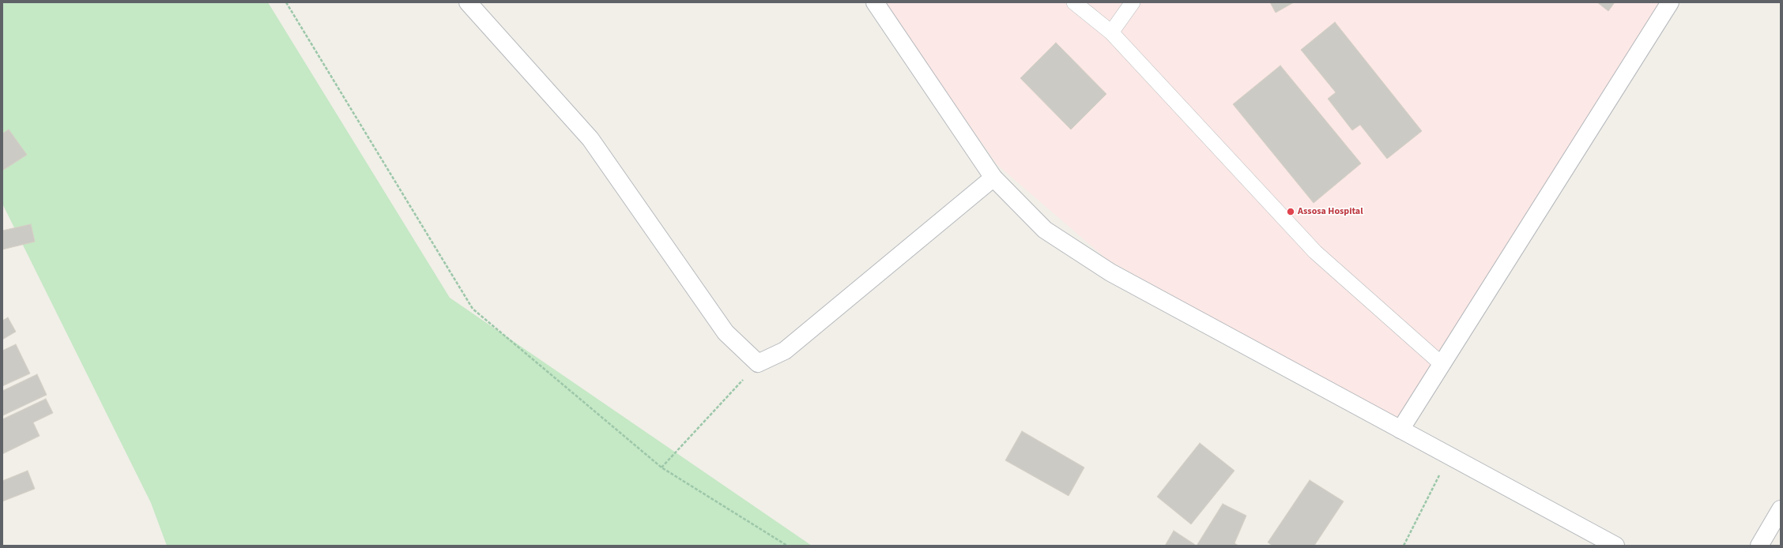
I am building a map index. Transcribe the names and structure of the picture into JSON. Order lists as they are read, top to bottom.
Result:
{
  "places": ["Assosa Hospital"]
}
